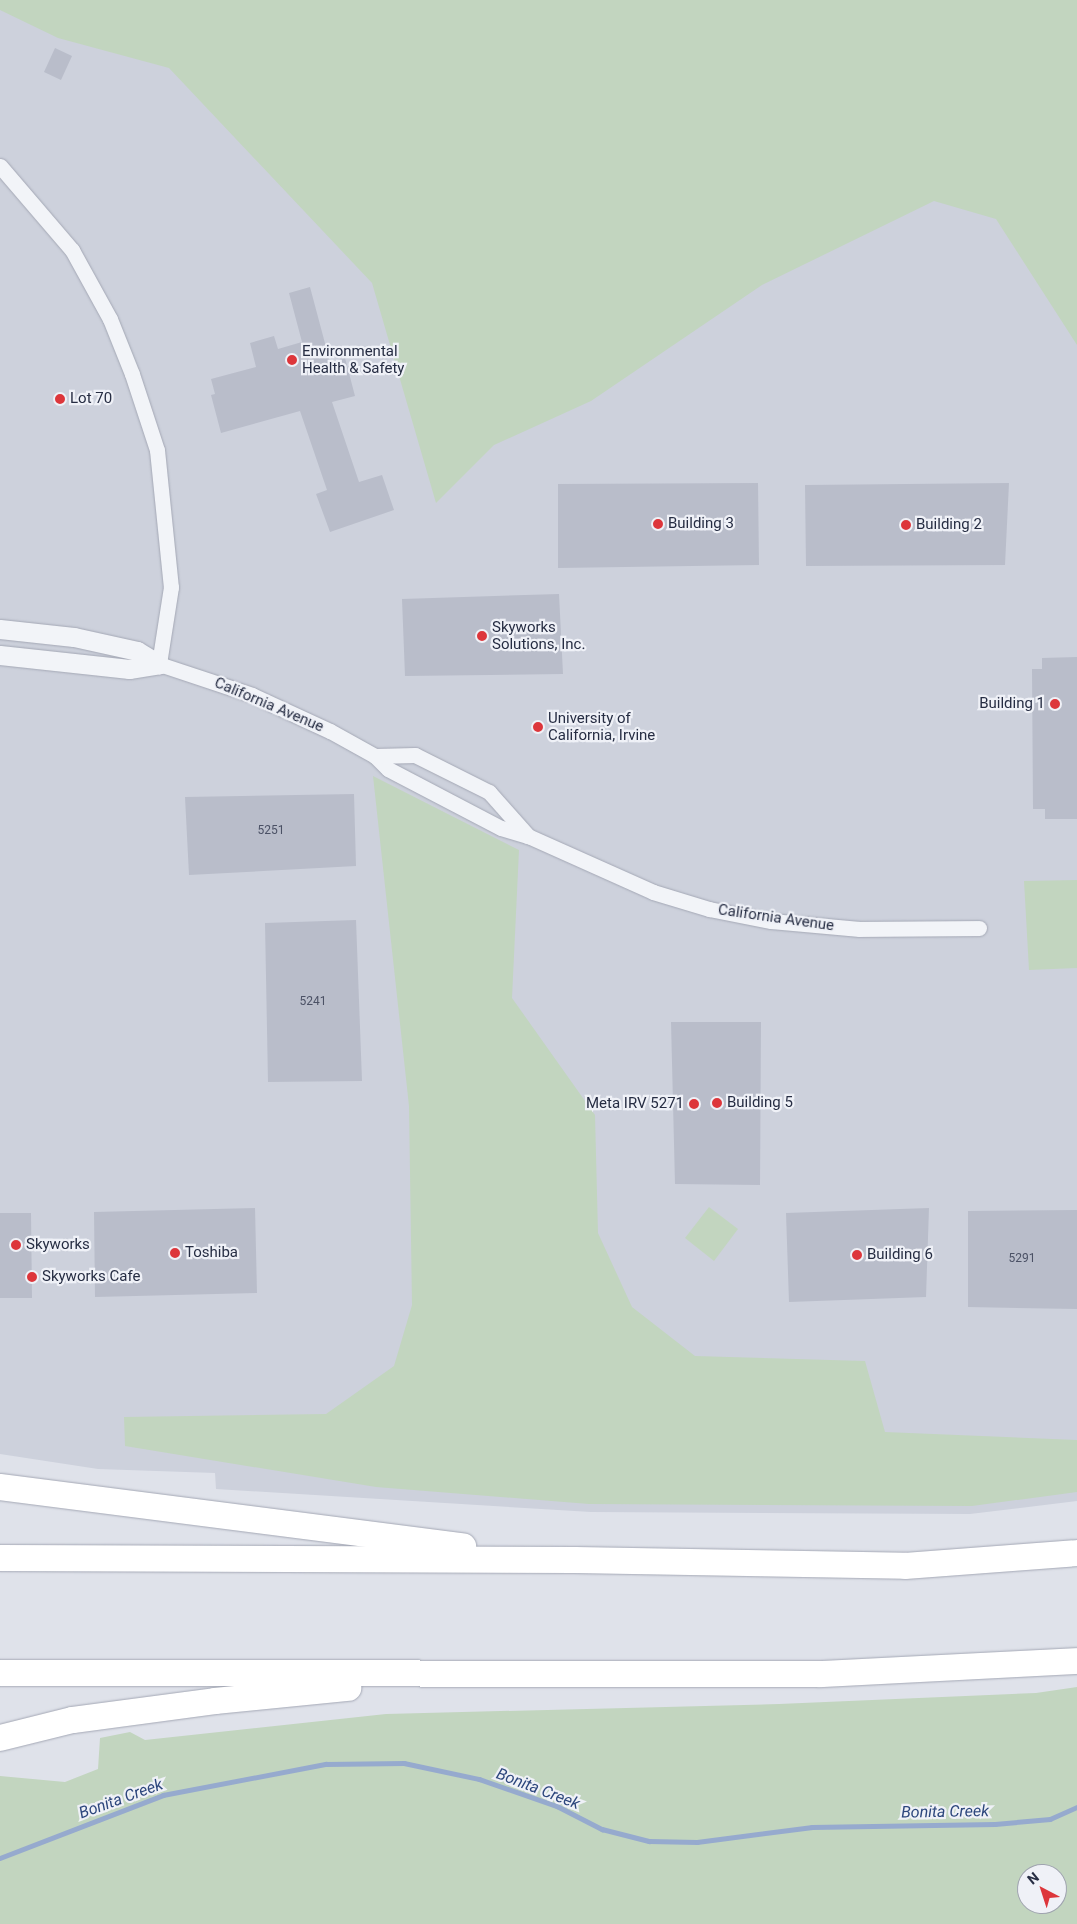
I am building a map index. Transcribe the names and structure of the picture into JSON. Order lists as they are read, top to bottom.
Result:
{
  "streets": {
    "street": ["California Avenue"]
  },
  "water": ["Bonita Creek"],
  "places": [
    "Environmental Health & Safety",
    "Lot 70",
    "Building 3",
    "Building 2",
    "Skyworks Solutions, Inc.",
    "Building 1",
    "University of California, Irvine",
    "Building 5",
    "Meta IRV 5271",
    "Skyworks",
    "Toshiba",
    "Building 6",
    "Skyworks Cafe"
  ],
  "house_numbers": ["5251", "5241", "5291"],
  "north": "top left"
}
